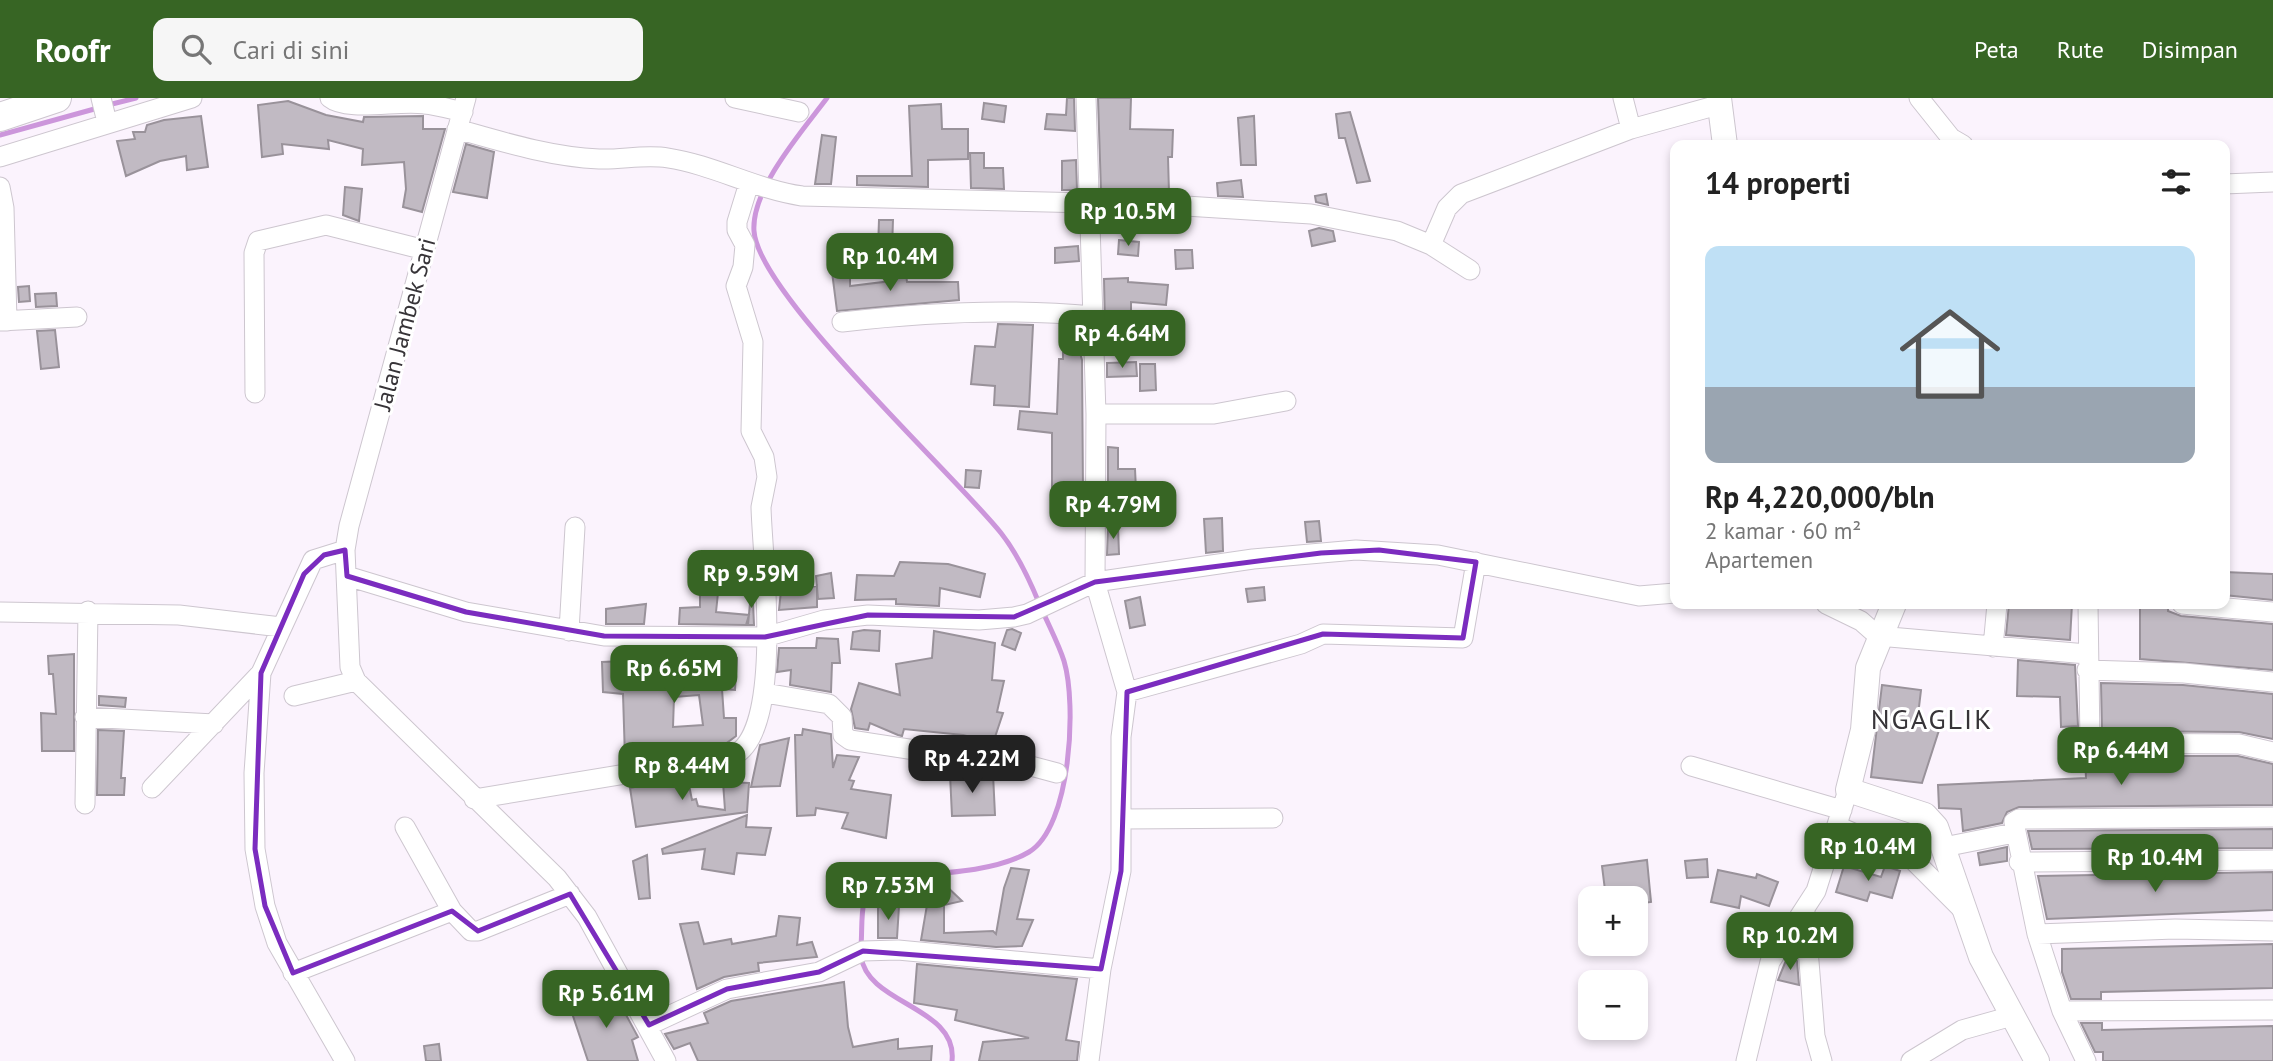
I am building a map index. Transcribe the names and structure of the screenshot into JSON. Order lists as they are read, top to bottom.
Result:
{
  "streets": {
    "street": ["Jalan Jambek Sari"]
  },
  "districts": ["NGAGLIK"],
  "page": {
    "header": "Roofr",
    "search": "Cari di sini",
    "nav": ["Peta", "Rute", "Disimpan"],
    "heading": "14 properti",
    "price": [
      "Rp 10.5M",
      "Rp 10.4M",
      "Rp 4.64M",
      "Rp 4.79M",
      "Rp 9.59M",
      "Rp 6.65M",
      "Rp 6.44M",
      "Rp 4.22M",
      "Rp 8.44M",
      "Rp 10.4M",
      "Rp 10.4M",
      "Rp 7.53M",
      "Rp 10.2M",
      "Rp 5.61M"
    ],
    "list": [
      {
        "name": "Rp 4,220,000/bln",
        "note": "2 kamar · 60 m² · Apartemen"
      }
    ],
    "map_buttons": ["+", "−"]
  }
}
